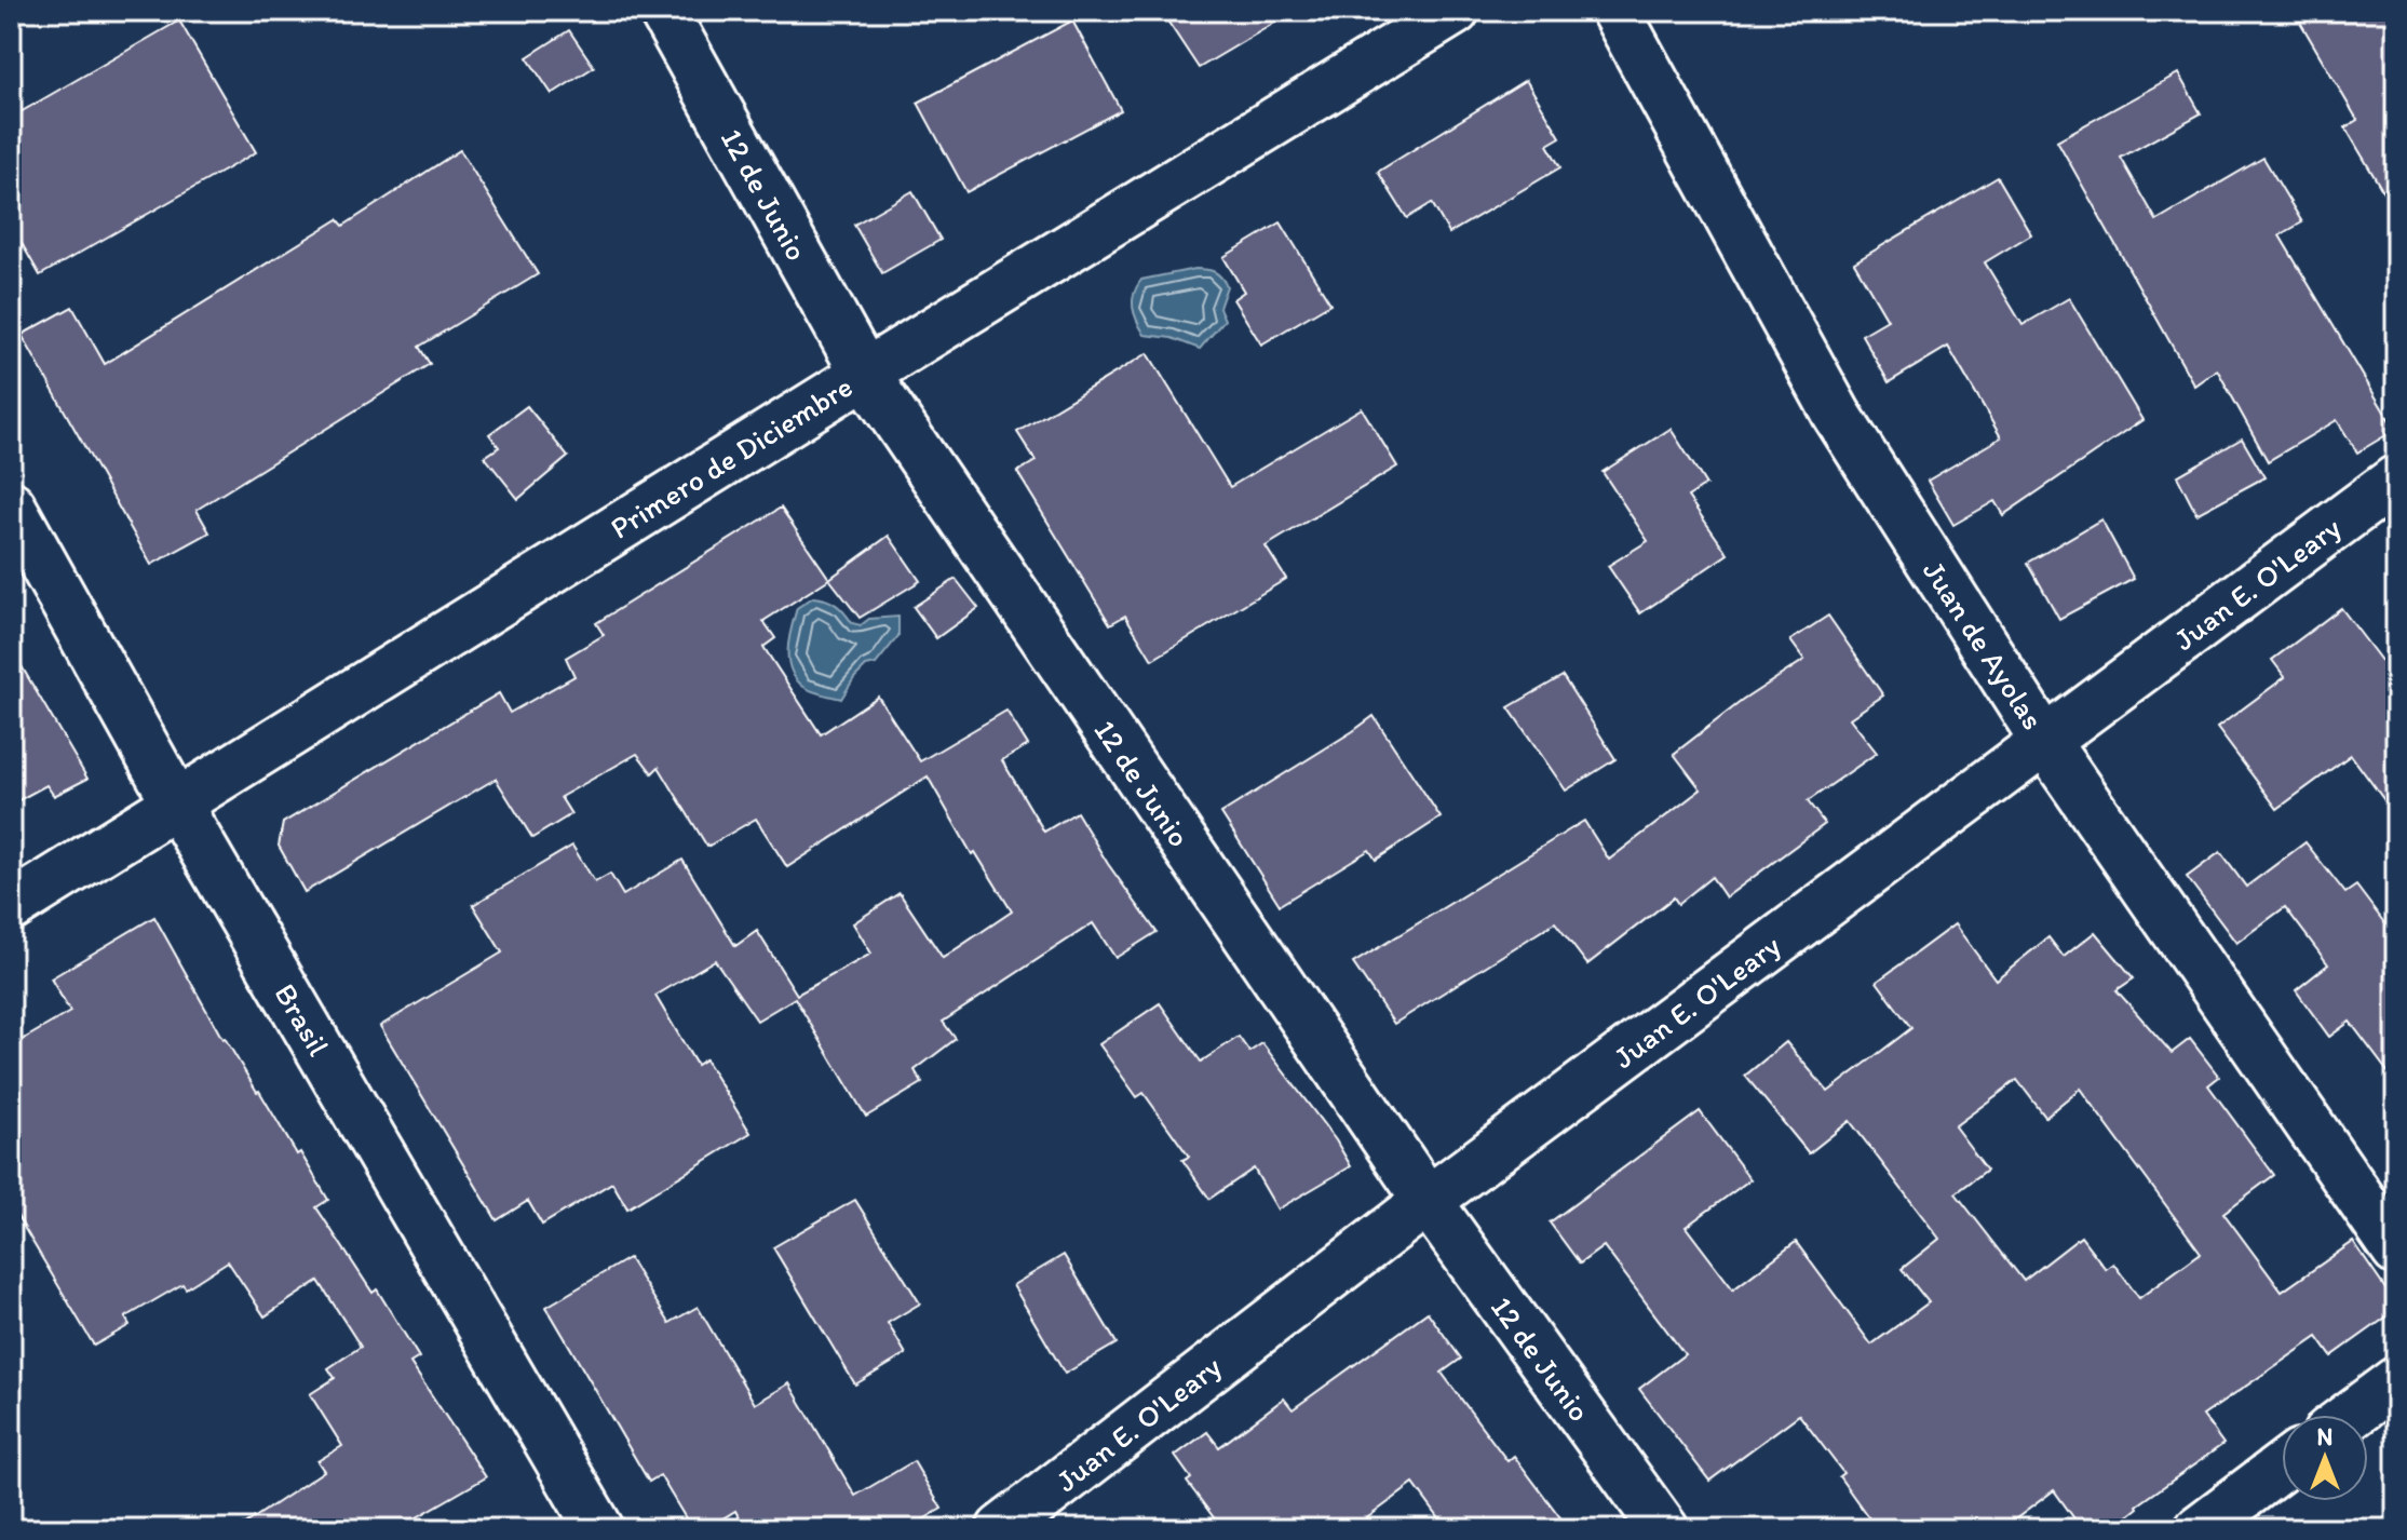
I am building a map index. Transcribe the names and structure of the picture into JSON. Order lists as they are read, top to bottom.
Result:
{
  "streets": {
    "street": [
      "12 de Junio",
      "Primero de Diciembre",
      "Juan E. O'Leary",
      "Juan de Ayolas",
      "Brasil"
    ]
  },
  "crossings": [
    ["12 de Junio", "Primero de Diciembre"],
    ["12 de Junio", "Juan E. O'Leary"],
    ["Primero de Diciembre", "Brasil"],
    ["Juan E. O'Leary", "Juan de Ayolas"]
  ],
  "north": "top"
}
